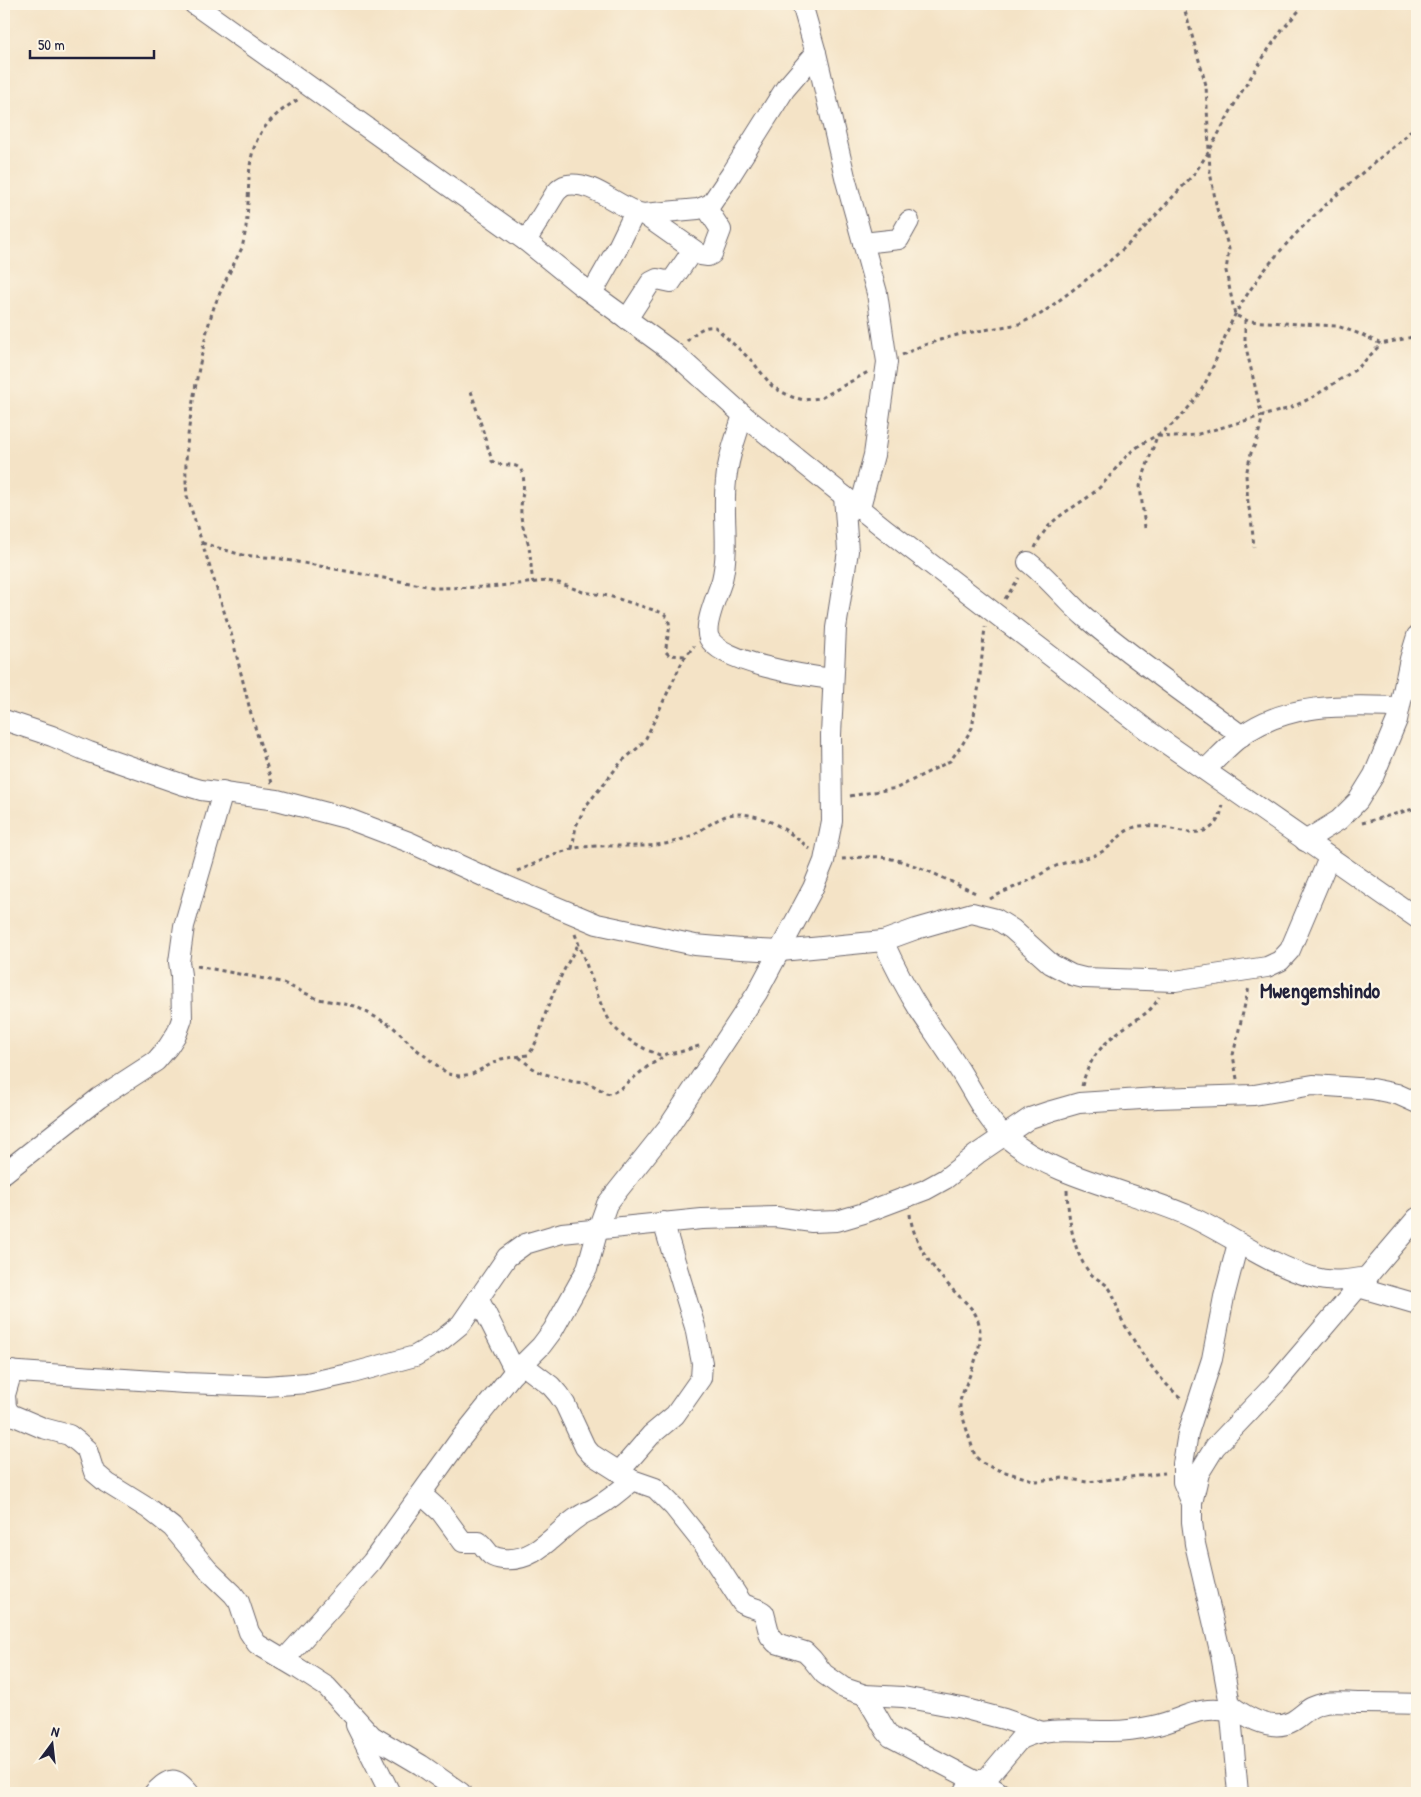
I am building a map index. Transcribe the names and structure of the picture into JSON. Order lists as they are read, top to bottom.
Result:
{
  "districts": ["Mwengemshindo"],
  "scale_bar": "50 m",
  "north": "top"
}
